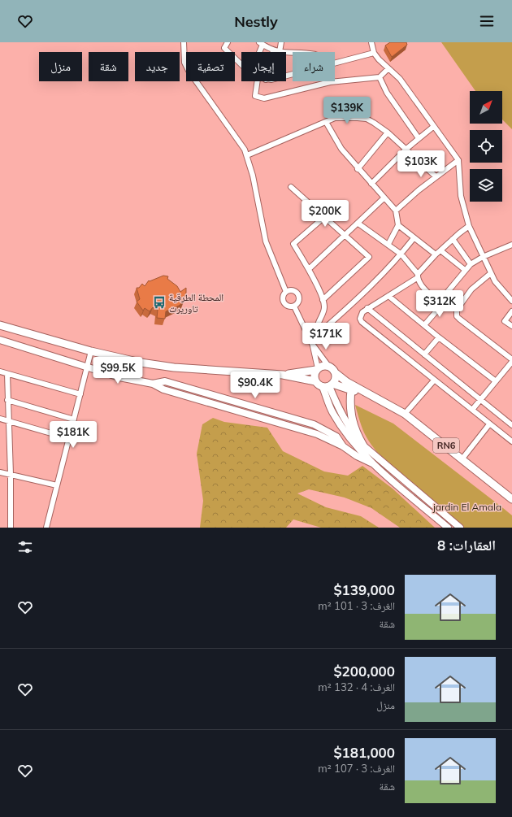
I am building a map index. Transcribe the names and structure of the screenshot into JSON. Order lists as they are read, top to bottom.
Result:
{
  "streets": {
    "main road": ["RN6"]
  },
  "parks": ["jardin El Amala"],
  "places": {
    "bus stop": ["المحطة الطرقية تاوريرت"]
  },
  "north": "top right",
  "page": {
    "header": "Nestly",
    "chip": [
      "شراء",
      "إيجار",
      "تصفية",
      "جديد",
      "شقة",
      "منزل"
    ],
    "price": [
      "$139K",
      "$103K",
      "$200K",
      "$312K",
      "$171K",
      "$99.5K",
      "$90.4K",
      "$181K"
    ],
    "heading": "العقارات: 8",
    "list": [
      {
        "name": "$139,000",
        "note": "الغرف: 3 · 101 m² · شقة"
      },
      {
        "name": "$200,000",
        "note": "الغرف: 4 · 132 m² · منزل"
      },
      {
        "name": "$181,000",
        "note": "الغرف: 3 · 107 m² · شقة"
      }
    ]
  }
}
